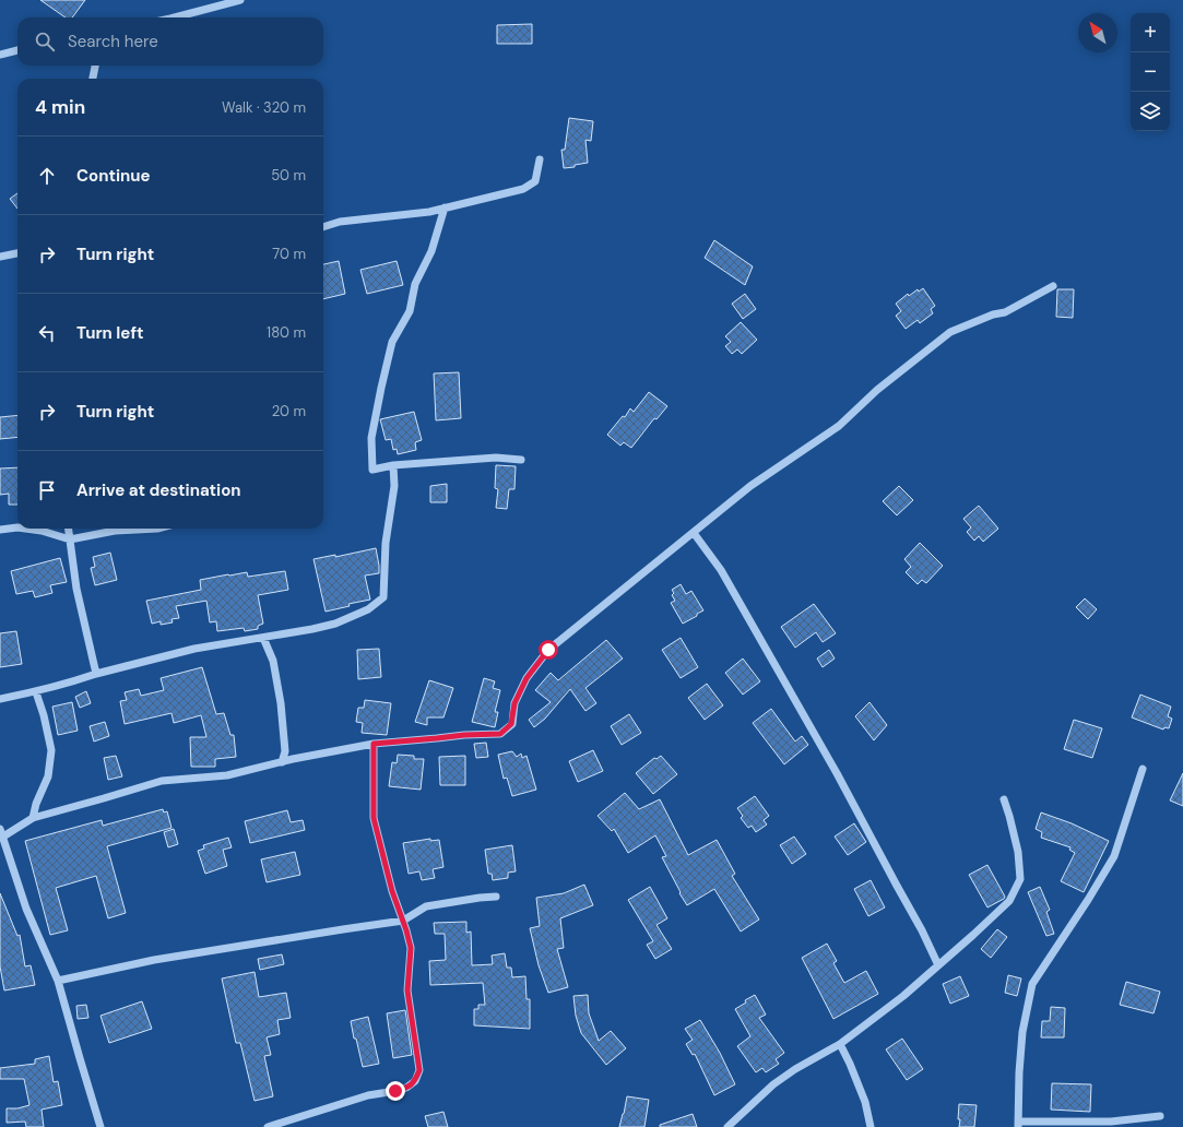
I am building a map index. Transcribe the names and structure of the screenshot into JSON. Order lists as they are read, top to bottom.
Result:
{
  "north": "top left",
  "page": {
    "map_buttons": ["+", "−"],
    "search": "Search here",
    "heading": ["4 min", "Walk · 320 m"],
    "list": [
      ["Continue", "50 m"],
      ["Turn right", "70 m"],
      ["Turn left", "180 m"],
      ["Turn right", "20 m"],
      "Arrive at destination"
    ]
  }
}
